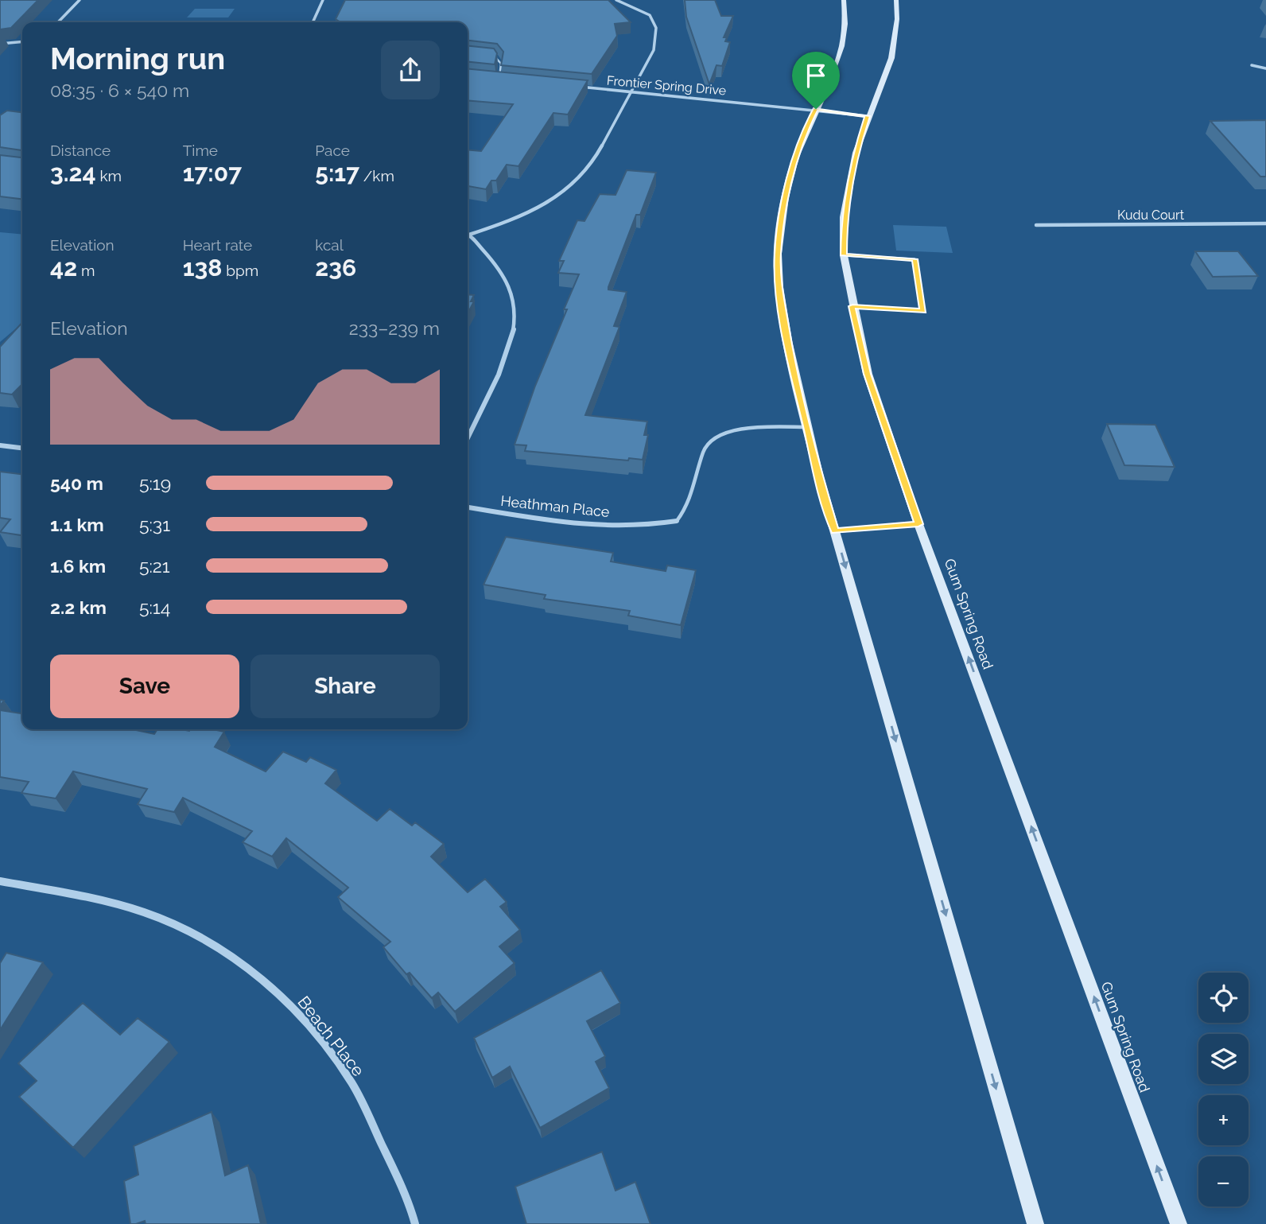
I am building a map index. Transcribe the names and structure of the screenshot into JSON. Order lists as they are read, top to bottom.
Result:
{
  "streets": {
    "main road": ["Gum Spring Road"],
    "street": [
      "Frontier Spring Drive",
      "Kudu Court",
      "Heathman Place",
      "Beach Place"
    ]
  },
  "crossings": [
    ["Frontier Spring Drive", "Gum Spring Road"]
  ],
  "page": {
    "heading": ["Morning run", "08:35 · 6 × 540 m"],
    "stats": [
      ["Distance", "3.24 km"],
      ["Time", "17:07"],
      ["Pace", "5:17 /km"],
      ["Elevation", "42 m"],
      ["Heart rate", "138 bpm"],
      ["kcal", "236"]
    ],
    "chart": ["Elevation", "233–239 m"],
    "list": [
      {
        "name": "540 m",
        "note": "5:19"
      },
      {
        "name": "1.1 km",
        "note": "5:31"
      },
      {
        "name": "1.6 km",
        "note": "5:21"
      },
      {
        "name": "2.2 km",
        "note": "5:14"
      }
    ],
    "buttons": ["Save", "Share"],
    "map_buttons": ["+", "−"]
  }
}
